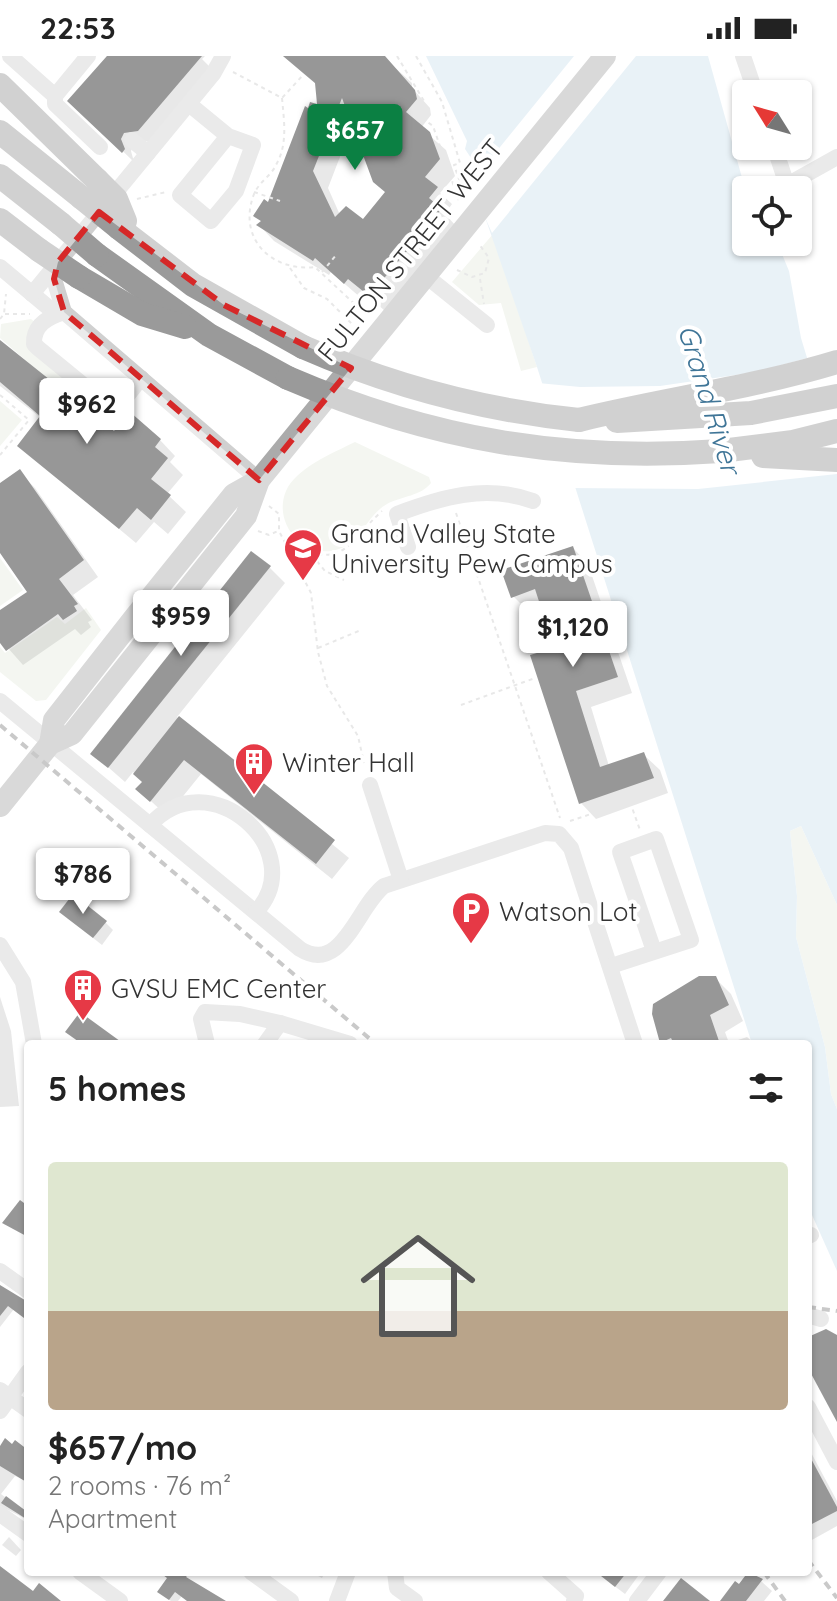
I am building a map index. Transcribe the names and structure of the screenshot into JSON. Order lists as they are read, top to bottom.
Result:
{
  "streets": {
    "main road": ["FULTON STREET WEST"]
  },
  "water": ["Grand River"],
  "places": {
    "school or university": ["Grand Valley State University Pew Campus"],
    "building": ["Winter Hall", "GVSU EMC Center"],
    "parking": ["Watson Lot"]
  },
  "north": "top left",
  "page": {
    "status": "22:53",
    "price": [
      "$657",
      "$962",
      "$959",
      "$1,120",
      "$786"
    ],
    "heading": "5 homes",
    "list": [
      {
        "name": "$657/mo",
        "note": "2 rooms · 76 m² · Apartment"
      }
    ]
  }
}
